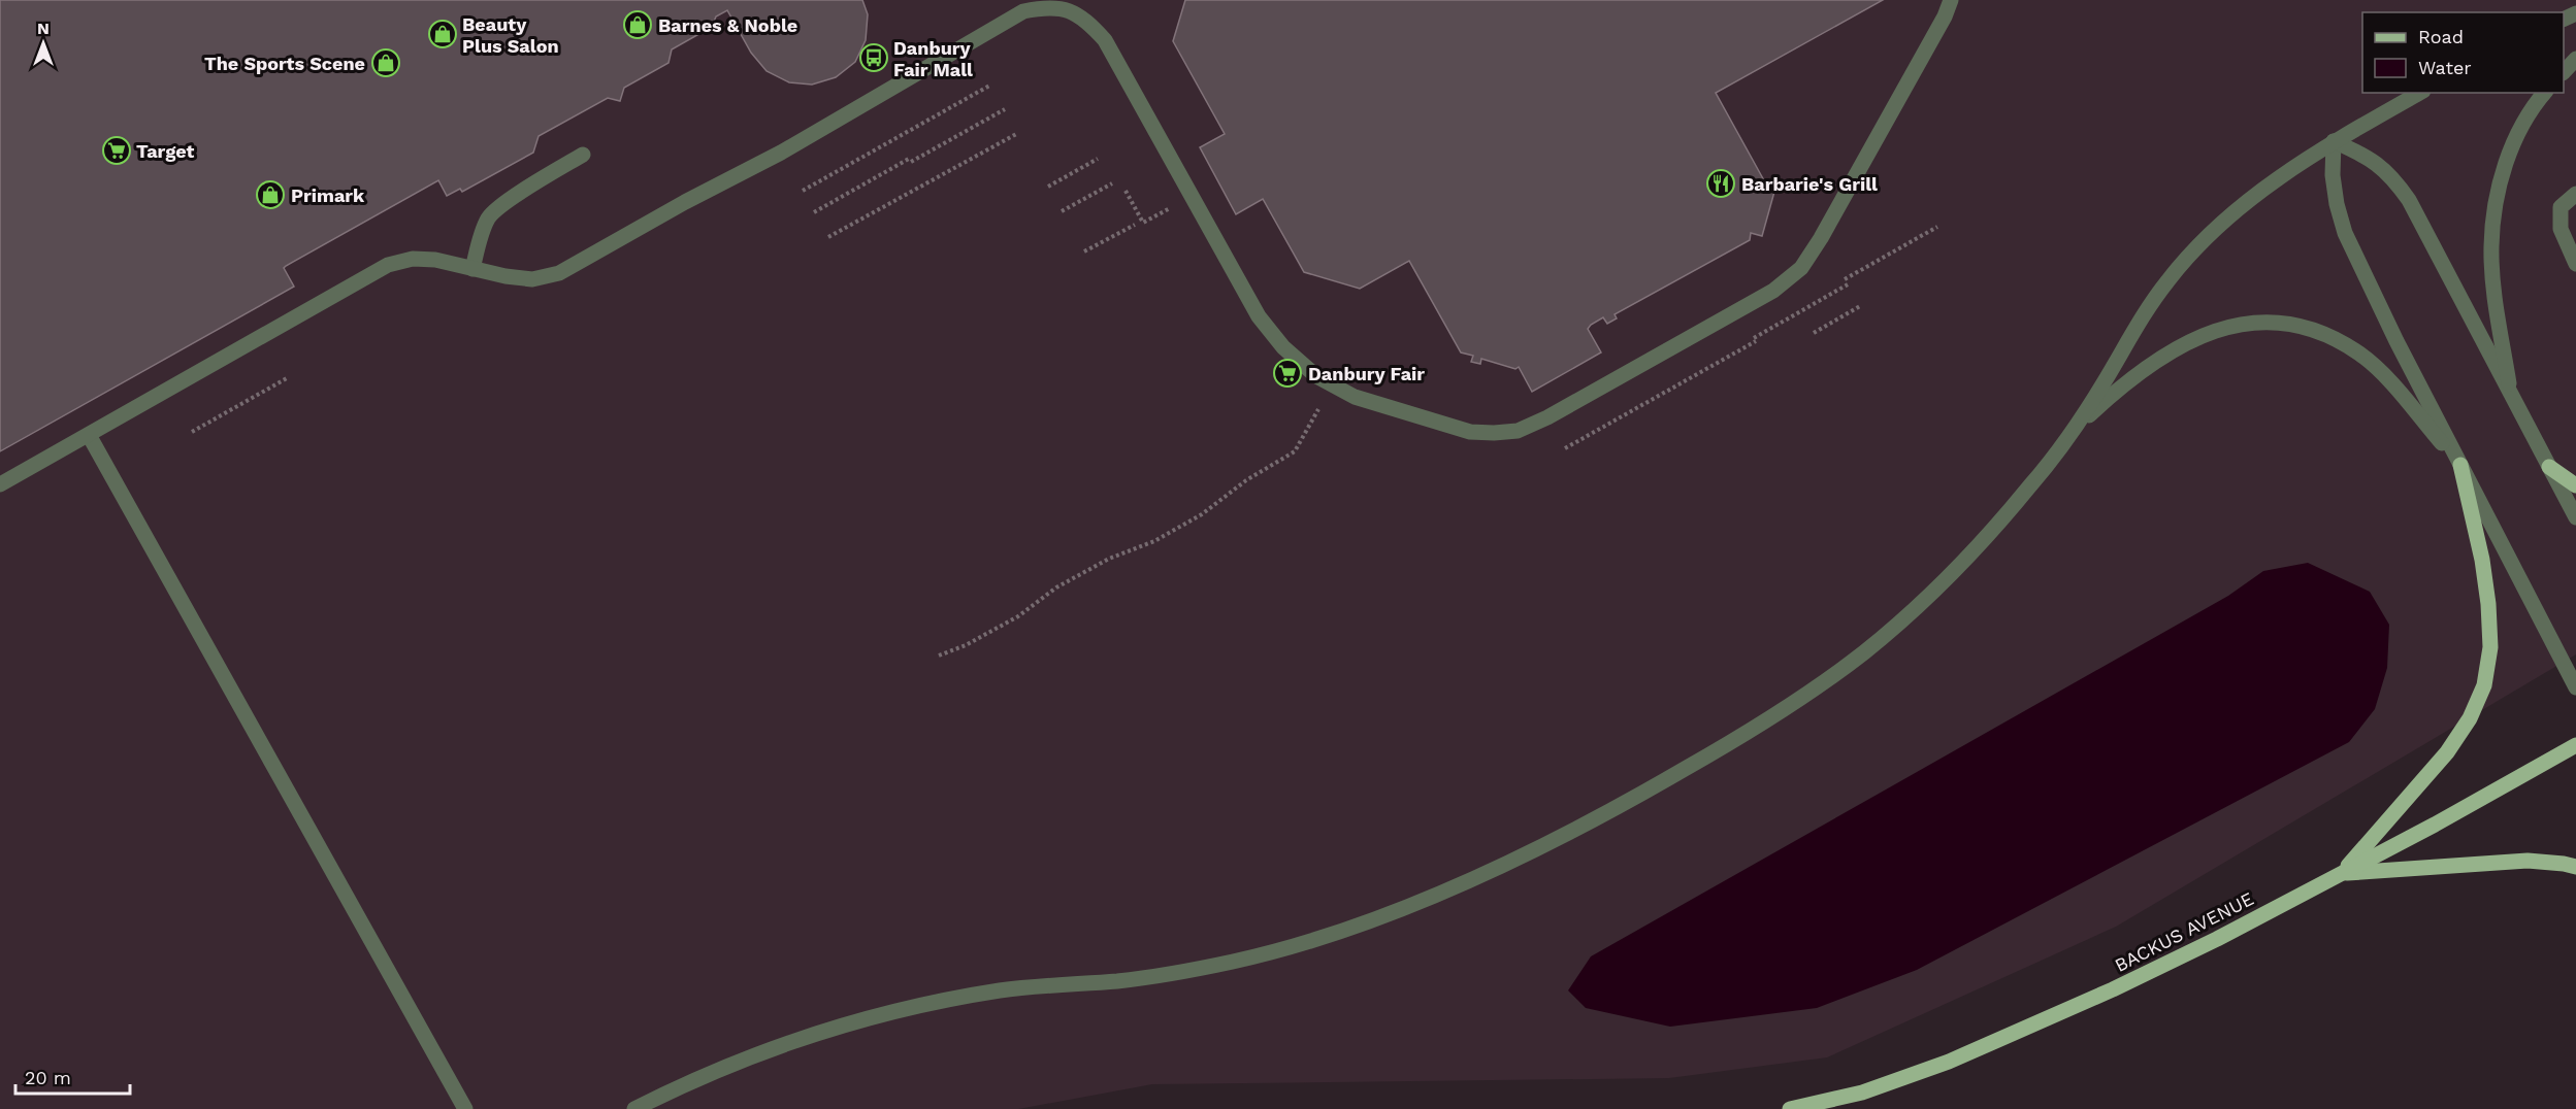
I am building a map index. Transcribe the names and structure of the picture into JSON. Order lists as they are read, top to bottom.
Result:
{
  "streets": {
    "main road": ["BACKUS AVENUE"]
  },
  "places": {
    "shop": [
      "Barnes & Noble",
      "Beauty Plus Salon",
      "The Sports Scene",
      "Primark"
    ],
    "bus stop": ["Danbury Fair Mall"],
    "supermarket": ["Target", "Danbury Fair"],
    "restaurant": ["Barbarie's Grill"]
  },
  "legend": ["Road", "Water"],
  "scale_bar": "20 m",
  "north": "top"
}
